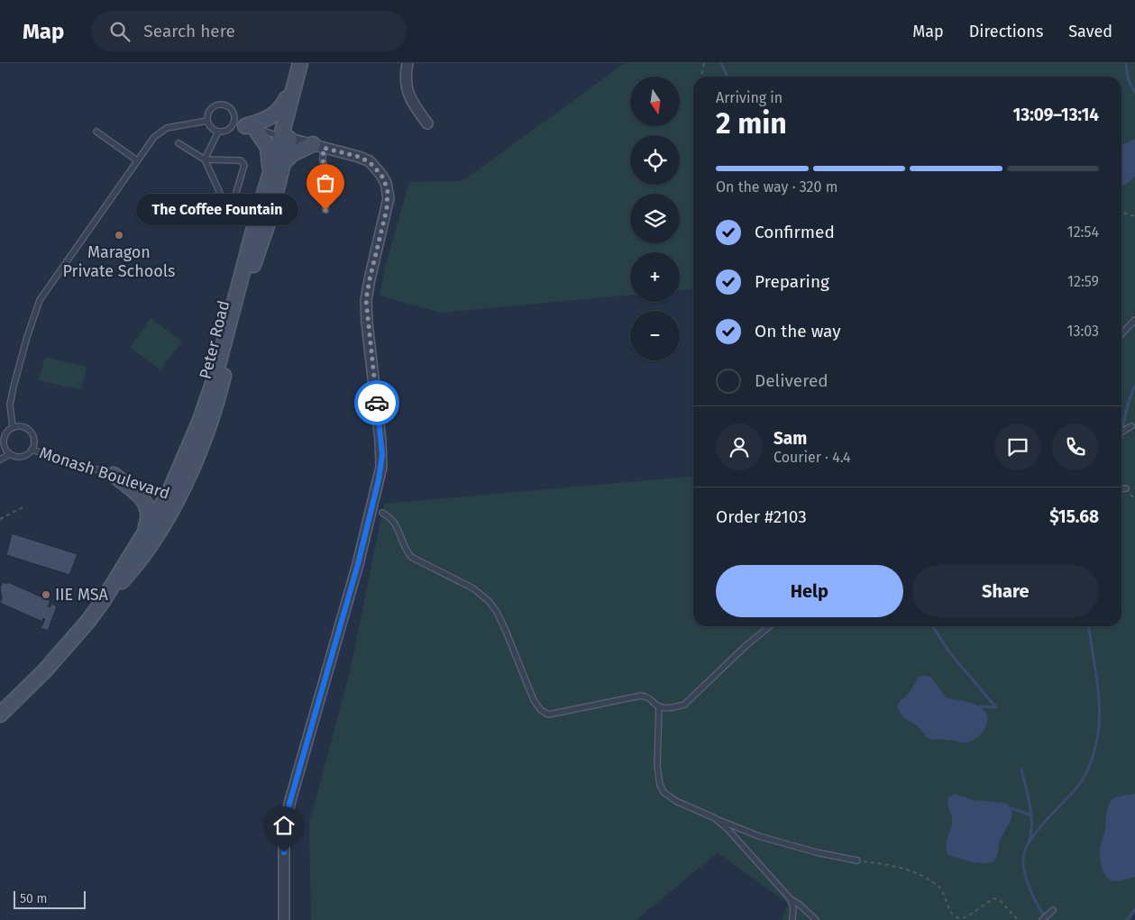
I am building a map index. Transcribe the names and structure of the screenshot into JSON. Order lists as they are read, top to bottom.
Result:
{
  "streets": {
    "main road": ["Peter Road"],
    "lane": ["Monash Boulevard"]
  },
  "crossings": [
    ["Peter Road", "Monash Boulevard"]
  ],
  "places": ["The Coffee Fountain", "Maragon Private Schools", "IIE MSA"],
  "scale_bar": "50 m",
  "north": "bottom",
  "page": {
    "header": "Map",
    "search": "Search here",
    "nav": ["Map", "Directions", "Saved"],
    "map_buttons": ["+", "−"],
    "heading": ["2 min", "Arriving in", "13:09–13:14"],
    "panel": [
      "Sam",
      "Courier · 4.4",
      "Order #2103",
      "$15.68"
    ],
    "bar": "On the way · 320 m",
    "bubble": "The Coffee Fountain",
    "list": [
      ["Confirmed", "12:54"],
      ["Preparing", "12:59"],
      ["On the way", "13:03"],
      "Delivered"
    ],
    "buttons": ["Help", "Share"],
    "scale": "50 m"
  }
}
